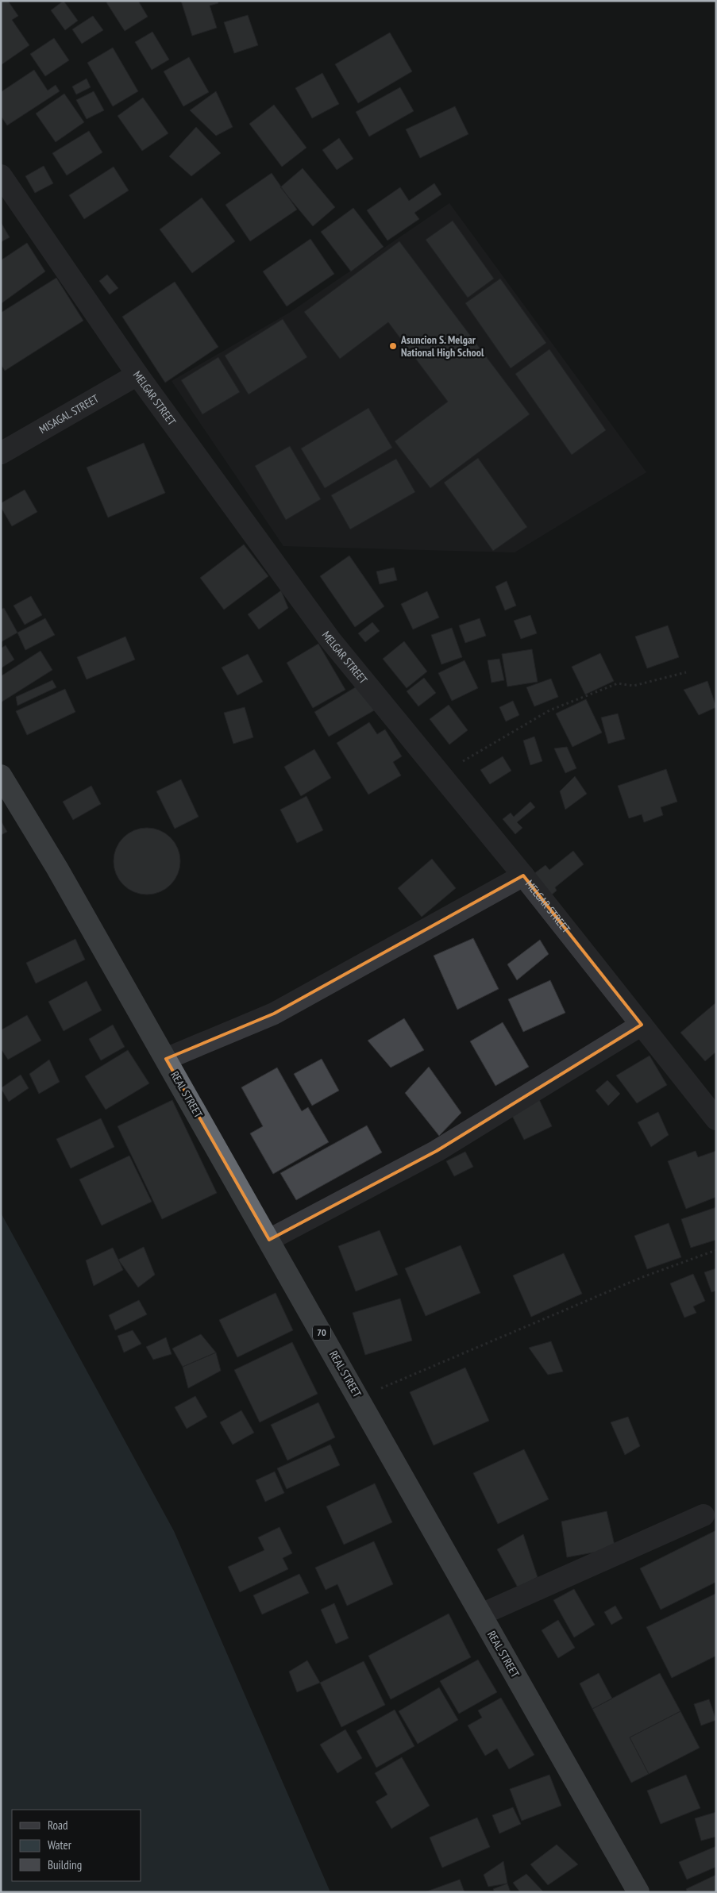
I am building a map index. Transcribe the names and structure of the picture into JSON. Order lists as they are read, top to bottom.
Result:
{
  "streets": {
    "highway": ["REAL STREET", "70"],
    "street": ["MELGAR STREET", "MISAGAL STREET"]
  },
  "crossings": [
    ["MELGAR STREET", "MISAGAL STREET"]
  ],
  "places": ["Asuncion S. Melgar National High School"],
  "legend": ["Road", "Water", "Building"]
}
